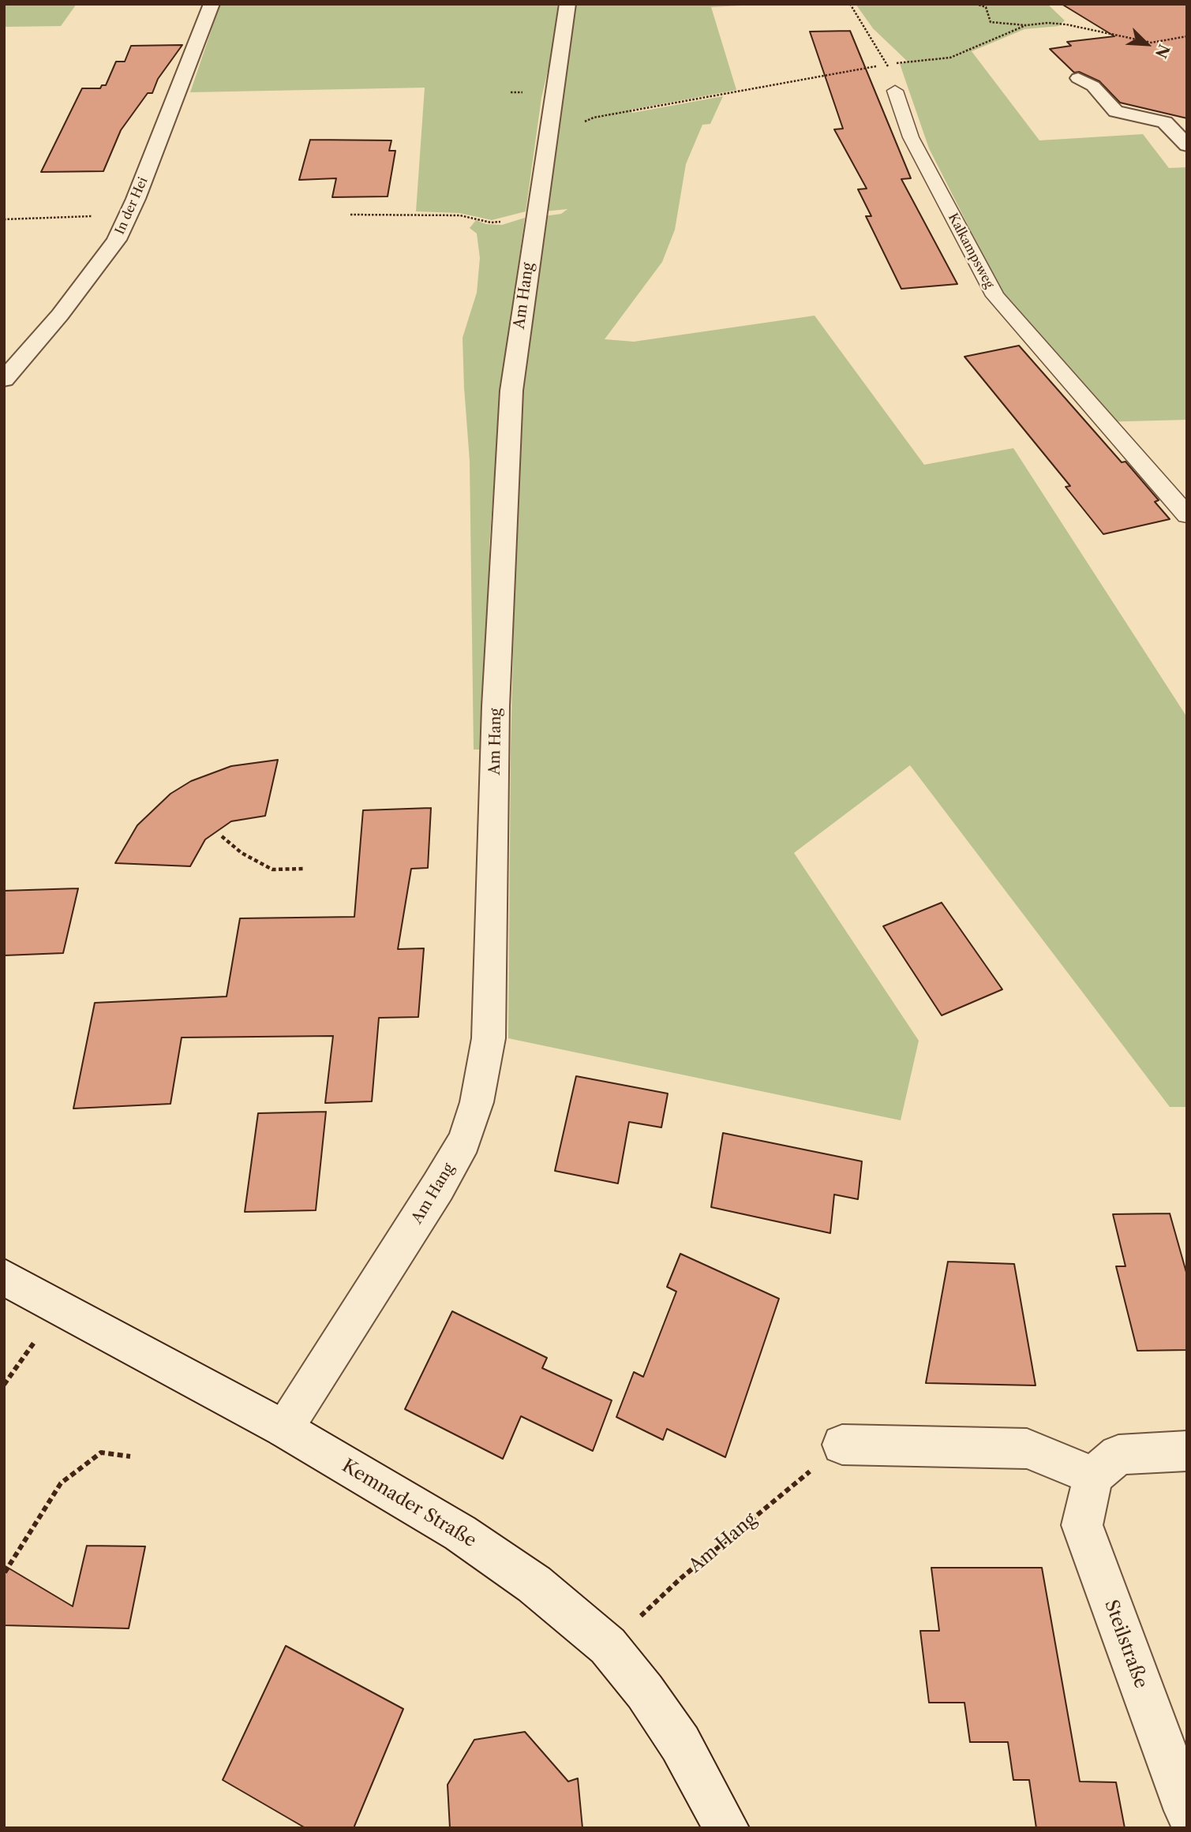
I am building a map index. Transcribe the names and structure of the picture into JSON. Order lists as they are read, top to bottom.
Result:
{
  "streets": {
    "street": [
      "In der Hei",
      "Am Hang",
      "Kemnader Straße",
      "Steilstraße"
    ],
    "lane": ["Kalkampsweg"]
  },
  "crossings": [
    ["Am Hang", "Kemnader Straße"]
  ],
  "north": "bottom right"
}
